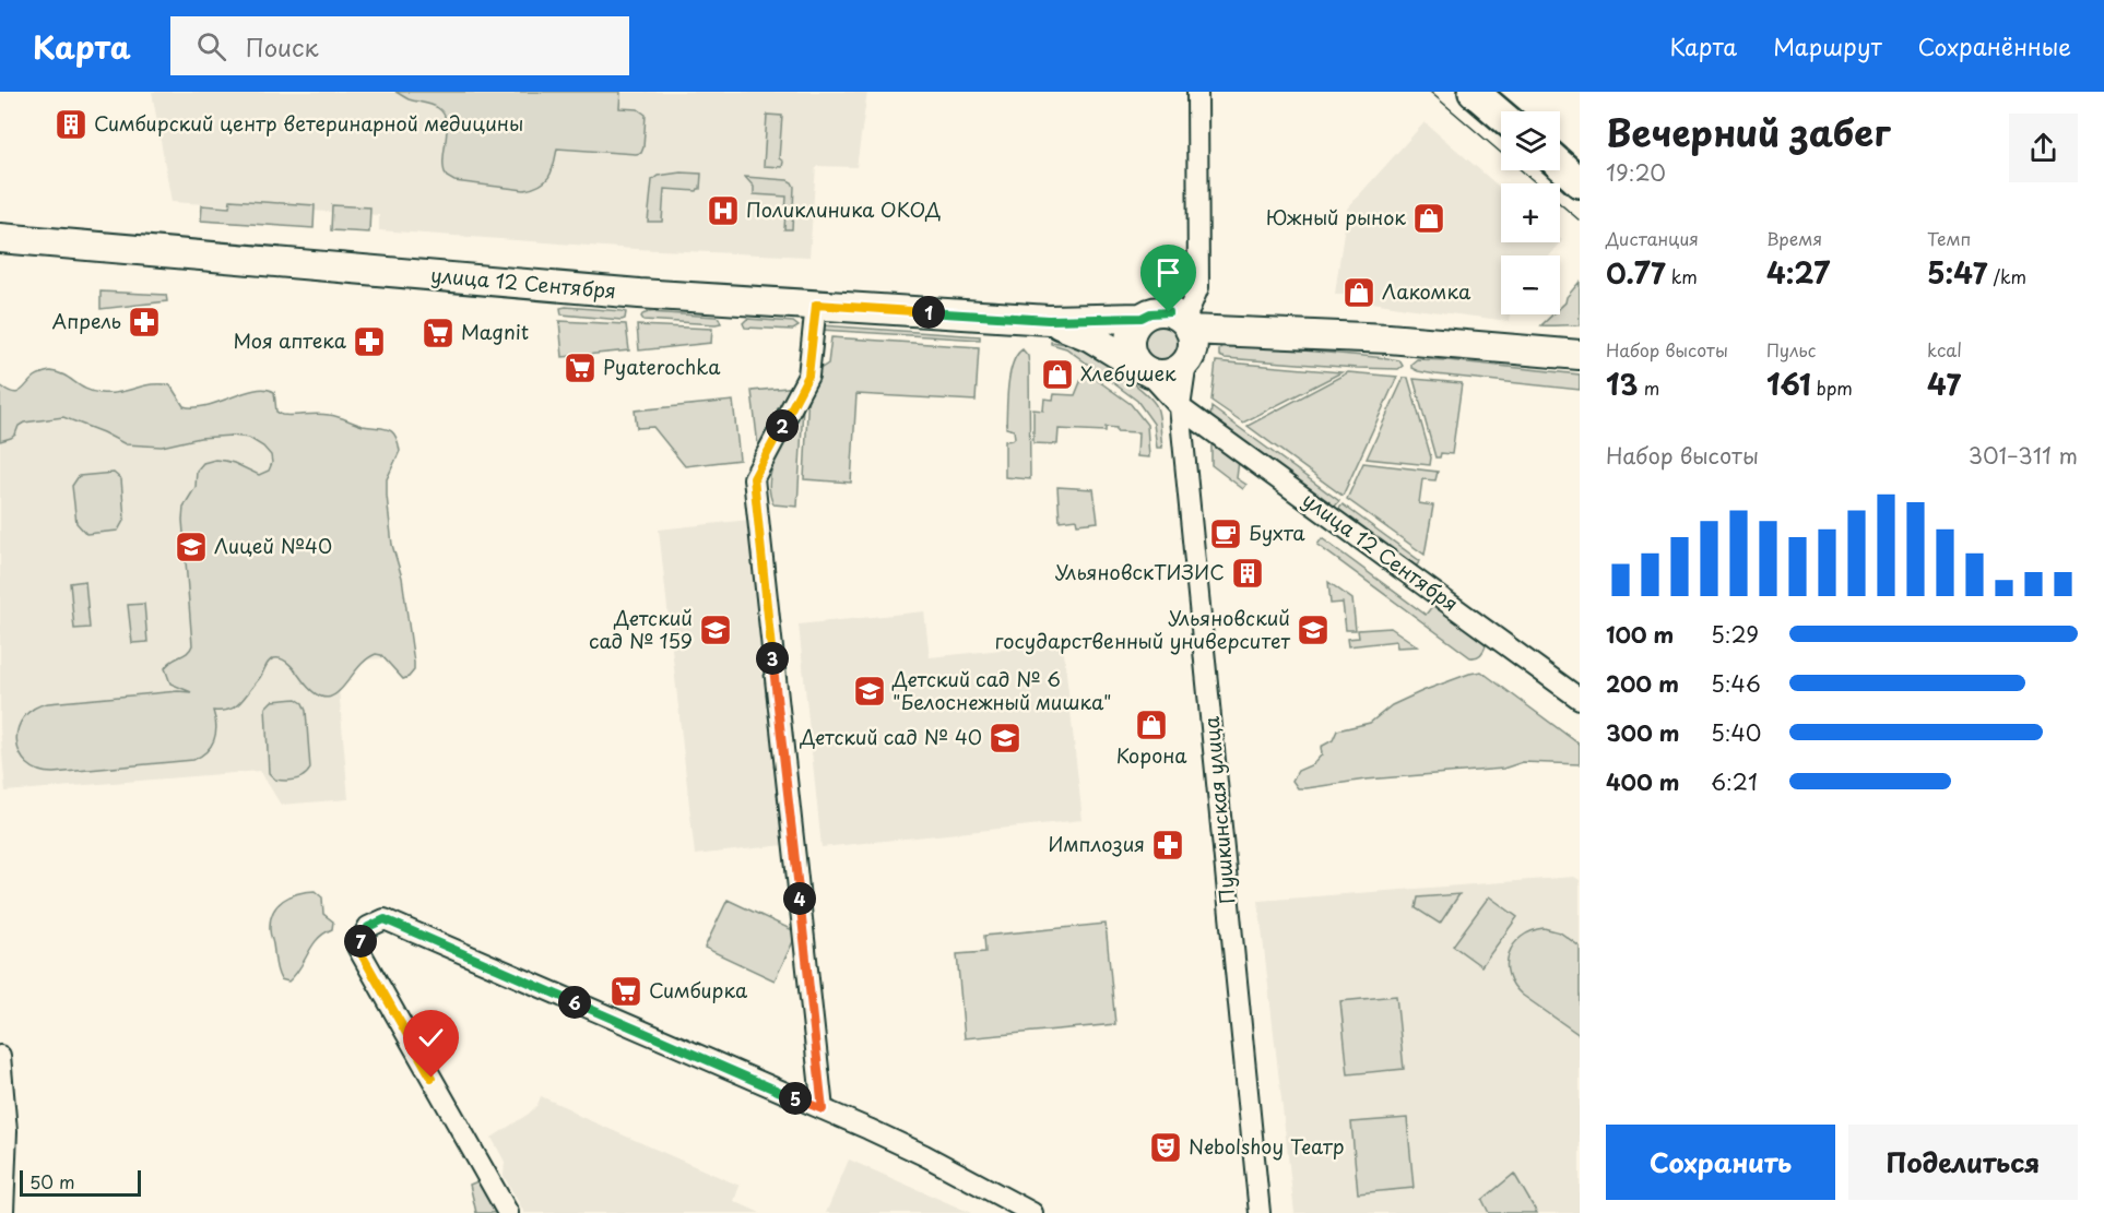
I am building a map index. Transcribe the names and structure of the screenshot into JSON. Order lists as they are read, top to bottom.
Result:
{
  "streets": {
    "main road": ["улица 12 Сентября"],
    "street": ["Пушкинская улица"]
  },
  "crossings": [
    ["улица 12 Сентября", "Пушкинская улица"]
  ],
  "places": {
    "building": ["Симбирский центр ветеринарной медицины", "УльяновскТИЗИС"],
    "hospital": ["Поликлиника ОКОД"],
    "shop": [
      "Южный рынок",
      "Лакомка",
      "Хлебушек",
      "Корона"
    ],
    "pharmacy": ["Апрель", "Моя аптека", "Имплозия"],
    "supermarket": ["Magnit", "Pyaterochka", "Симбирка"],
    "cafe": ["Бухта"],
    "school or university": [
      "Лицей №40",
      "Детский сад № 159",
      "Ульяновский государственный университет",
      "Детский сад № 6 \"Белоснежный мишка\"",
      "Детский сад № 40"
    ],
    "theatre": ["Nebolshoy Театр"]
  },
  "scale_bar": "50 m",
  "page": {
    "header": "Карта",
    "search": "Поиск",
    "nav": ["Карта", "Маршрут", "Сохранённые"],
    "heading": ["Вечерний забег", "19:20"],
    "map_buttons": ["+", "−"],
    "stats": [
      ["Дистанция", "0.77 km"],
      ["Время", "4:27"],
      ["Темп", "5:47 /km"],
      ["Набор высоты", "13 m"],
      ["Пульс", "161 bpm"],
      ["kcal", "47"]
    ],
    "pins": [
      "1",
      "2",
      "3",
      "4",
      "7",
      "6",
      "5"
    ],
    "chart": ["Набор высоты", "301–311 m"],
    "list": [
      {
        "name": "100 m",
        "note": "5:29"
      },
      {
        "name": "200 m",
        "note": "5:46"
      },
      {
        "name": "300 m",
        "note": "5:40"
      },
      {
        "name": "400 m",
        "note": "6:21"
      }
    ],
    "buttons": ["Сохранить", "Поделиться"],
    "scale": "50 m"
  }
}
